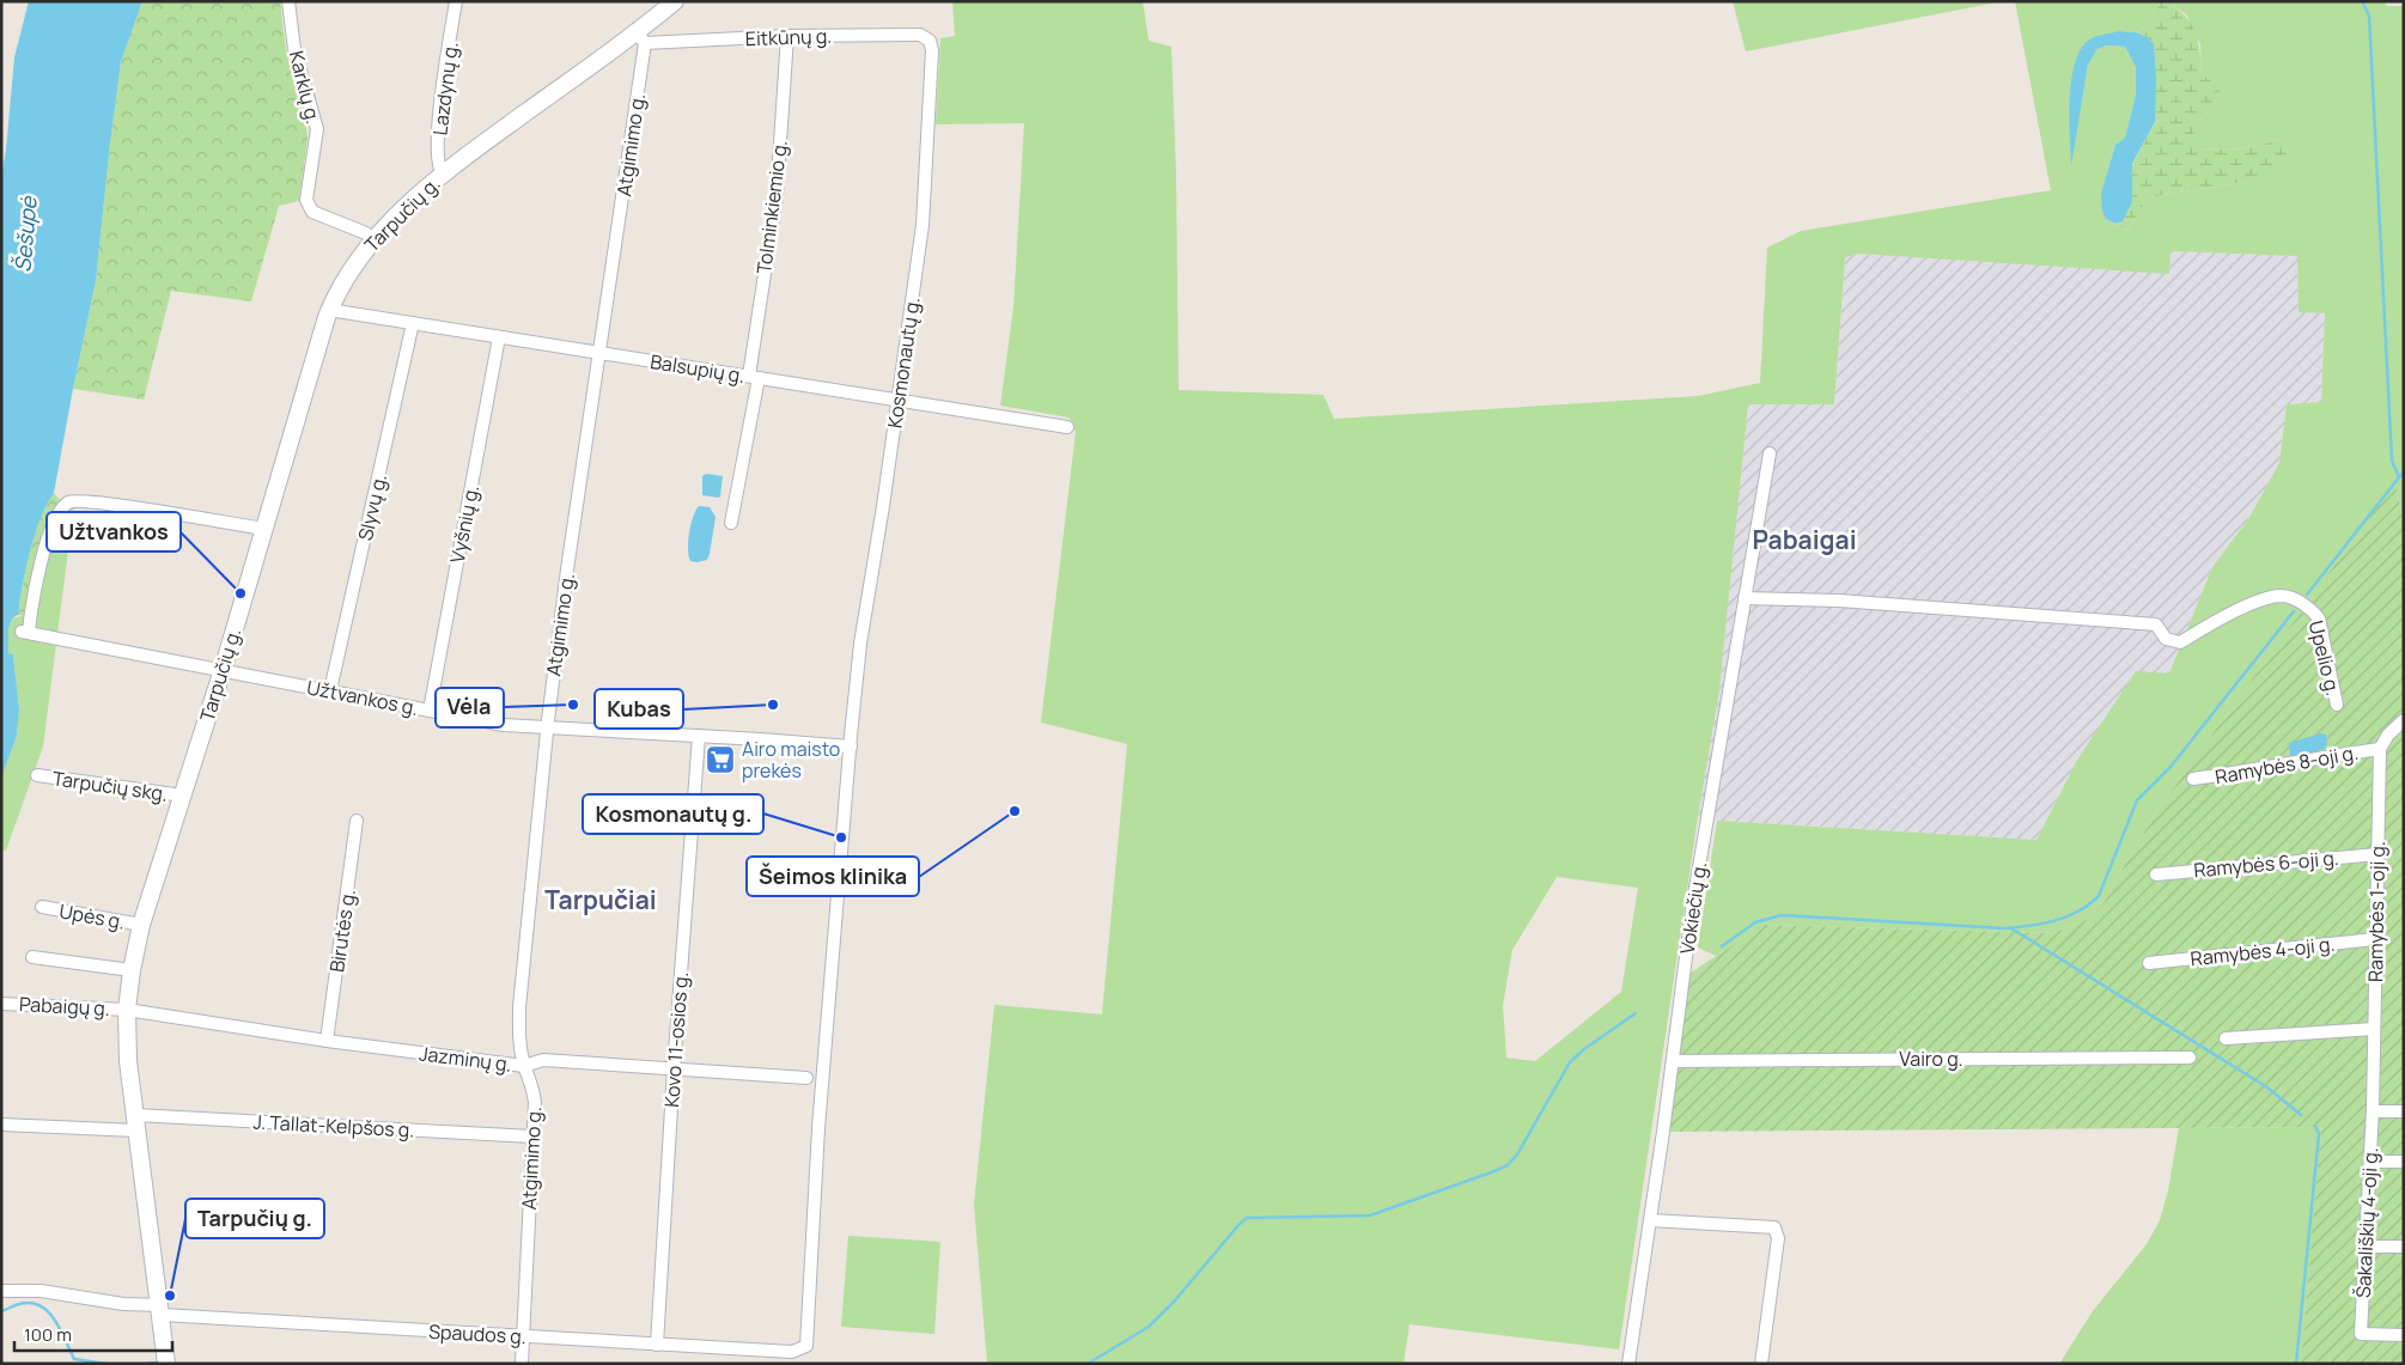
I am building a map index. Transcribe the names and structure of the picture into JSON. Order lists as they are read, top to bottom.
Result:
{
  "streets": {
    "main road": ["Tarpučių g."],
    "street": [
      "Eitkūnų g.",
      "Karklų g.",
      "Lazdynų g.",
      "Atgimimo g.",
      "Tolminkiemio g.",
      "Kosmonautų g.",
      "Balsupių g.",
      "Slyvų g.",
      "Vyšnių g.",
      "Upelio g.",
      "Užtvankos g.",
      "Ramybės 8-oji g.",
      "Tarpučių skg.",
      "Ramybės 6-oji g.",
      "Vokiečių g.",
      "Ramybės 1-oji g.",
      "Upės g.",
      "Birutės g.",
      "Ramybės 4-oji g.",
      "Pabaigų g.",
      "Kovo 11-osios g.",
      "Jazminų g.",
      "Vairo g.",
      "J. Tallat-Kelpšos g.",
      "Šakališkių 4-oji g.",
      "Spaudos g."
    ]
  },
  "crossings": [
    ["Eitkūnų g.", "Atgimimo g."],
    ["Eitkūnų g.", "Tolminkiemio g."],
    ["Eitkūnų g.", "Tarpučių g."],
    ["Eitkūnų g.", "Kosmonautų g."],
    ["Karklų g.", "Tarpučių g."],
    ["Lazdynų g.", "Tarpučių g."],
    ["Atgimimo g.", "Tarpučių g."],
    ["Atgimimo g.", "Balsupių g."],
    ["Atgimimo g.", "Užtvankos g."],
    ["Atgimimo g.", "Jazminų g."],
    ["Atgimimo g.", "J. Tallat-Kelpšos g."],
    ["Atgimimo g.", "Spaudos g."],
    ["Tolminkiemio g.", "Balsupių g."],
    ["Tarpučių g.", "Balsupių g."],
    ["Tarpučių g.", "Užtvankos g."],
    ["Tarpučių g.", "Tarpučių skg."],
    ["Tarpučių g.", "Upės g."],
    ["Tarpučių g.", "Pabaigų g."],
    ["Tarpučių g.", "Jazminų g."],
    ["Tarpučių g.", "J. Tallat-Kelpšos g."],
    ["Tarpučių g.", "Spaudos g."],
    ["Kosmonautų g.", "Balsupių g."],
    ["Kosmonautų g.", "Užtvankos g."],
    ["Kosmonautų g.", "Spaudos g."],
    ["Balsupių g.", "Slyvų g."],
    ["Balsupių g.", "Vyšnių g."],
    ["Slyvų g.", "Užtvankos g."],
    ["Vyšnių g.", "Užtvankos g."],
    ["Upelio g.", "Vokiečių g."],
    ["Užtvankos g.", "Kovo 11-osios g."],
    ["Ramybės 8-oji g.", "Ramybės 1-oji g."],
    ["Ramybės 6-oji g.", "Ramybės 1-oji g."],
    ["Vokiečių g.", "Vairo g."],
    ["Ramybės 1-oji g.", "Ramybės 4-oji g."],
    ["Ramybės 1-oji g.", "Šakališkių 4-oji g."],
    ["Birutės g.", "Jazminų g."],
    ["Pabaigų g.", "Jazminų g."],
    ["Kovo 11-osios g.", "Jazminų g."],
    ["Kovo 11-osios g.", "Spaudos g."]
  ],
  "districts": ["Pabaigai", "Tarpučiai"],
  "water": ["Šešupė"],
  "places": {
    "other": [
      "Užtvankos",
      "Vėla",
      "Kubas",
      "Šeimos klinika",
      "Kosmonautų g.",
      "Tarpučių g."
    ],
    "supermarket": ["Airo maisto prekės"]
  },
  "scale_bar": "100 m"
}
